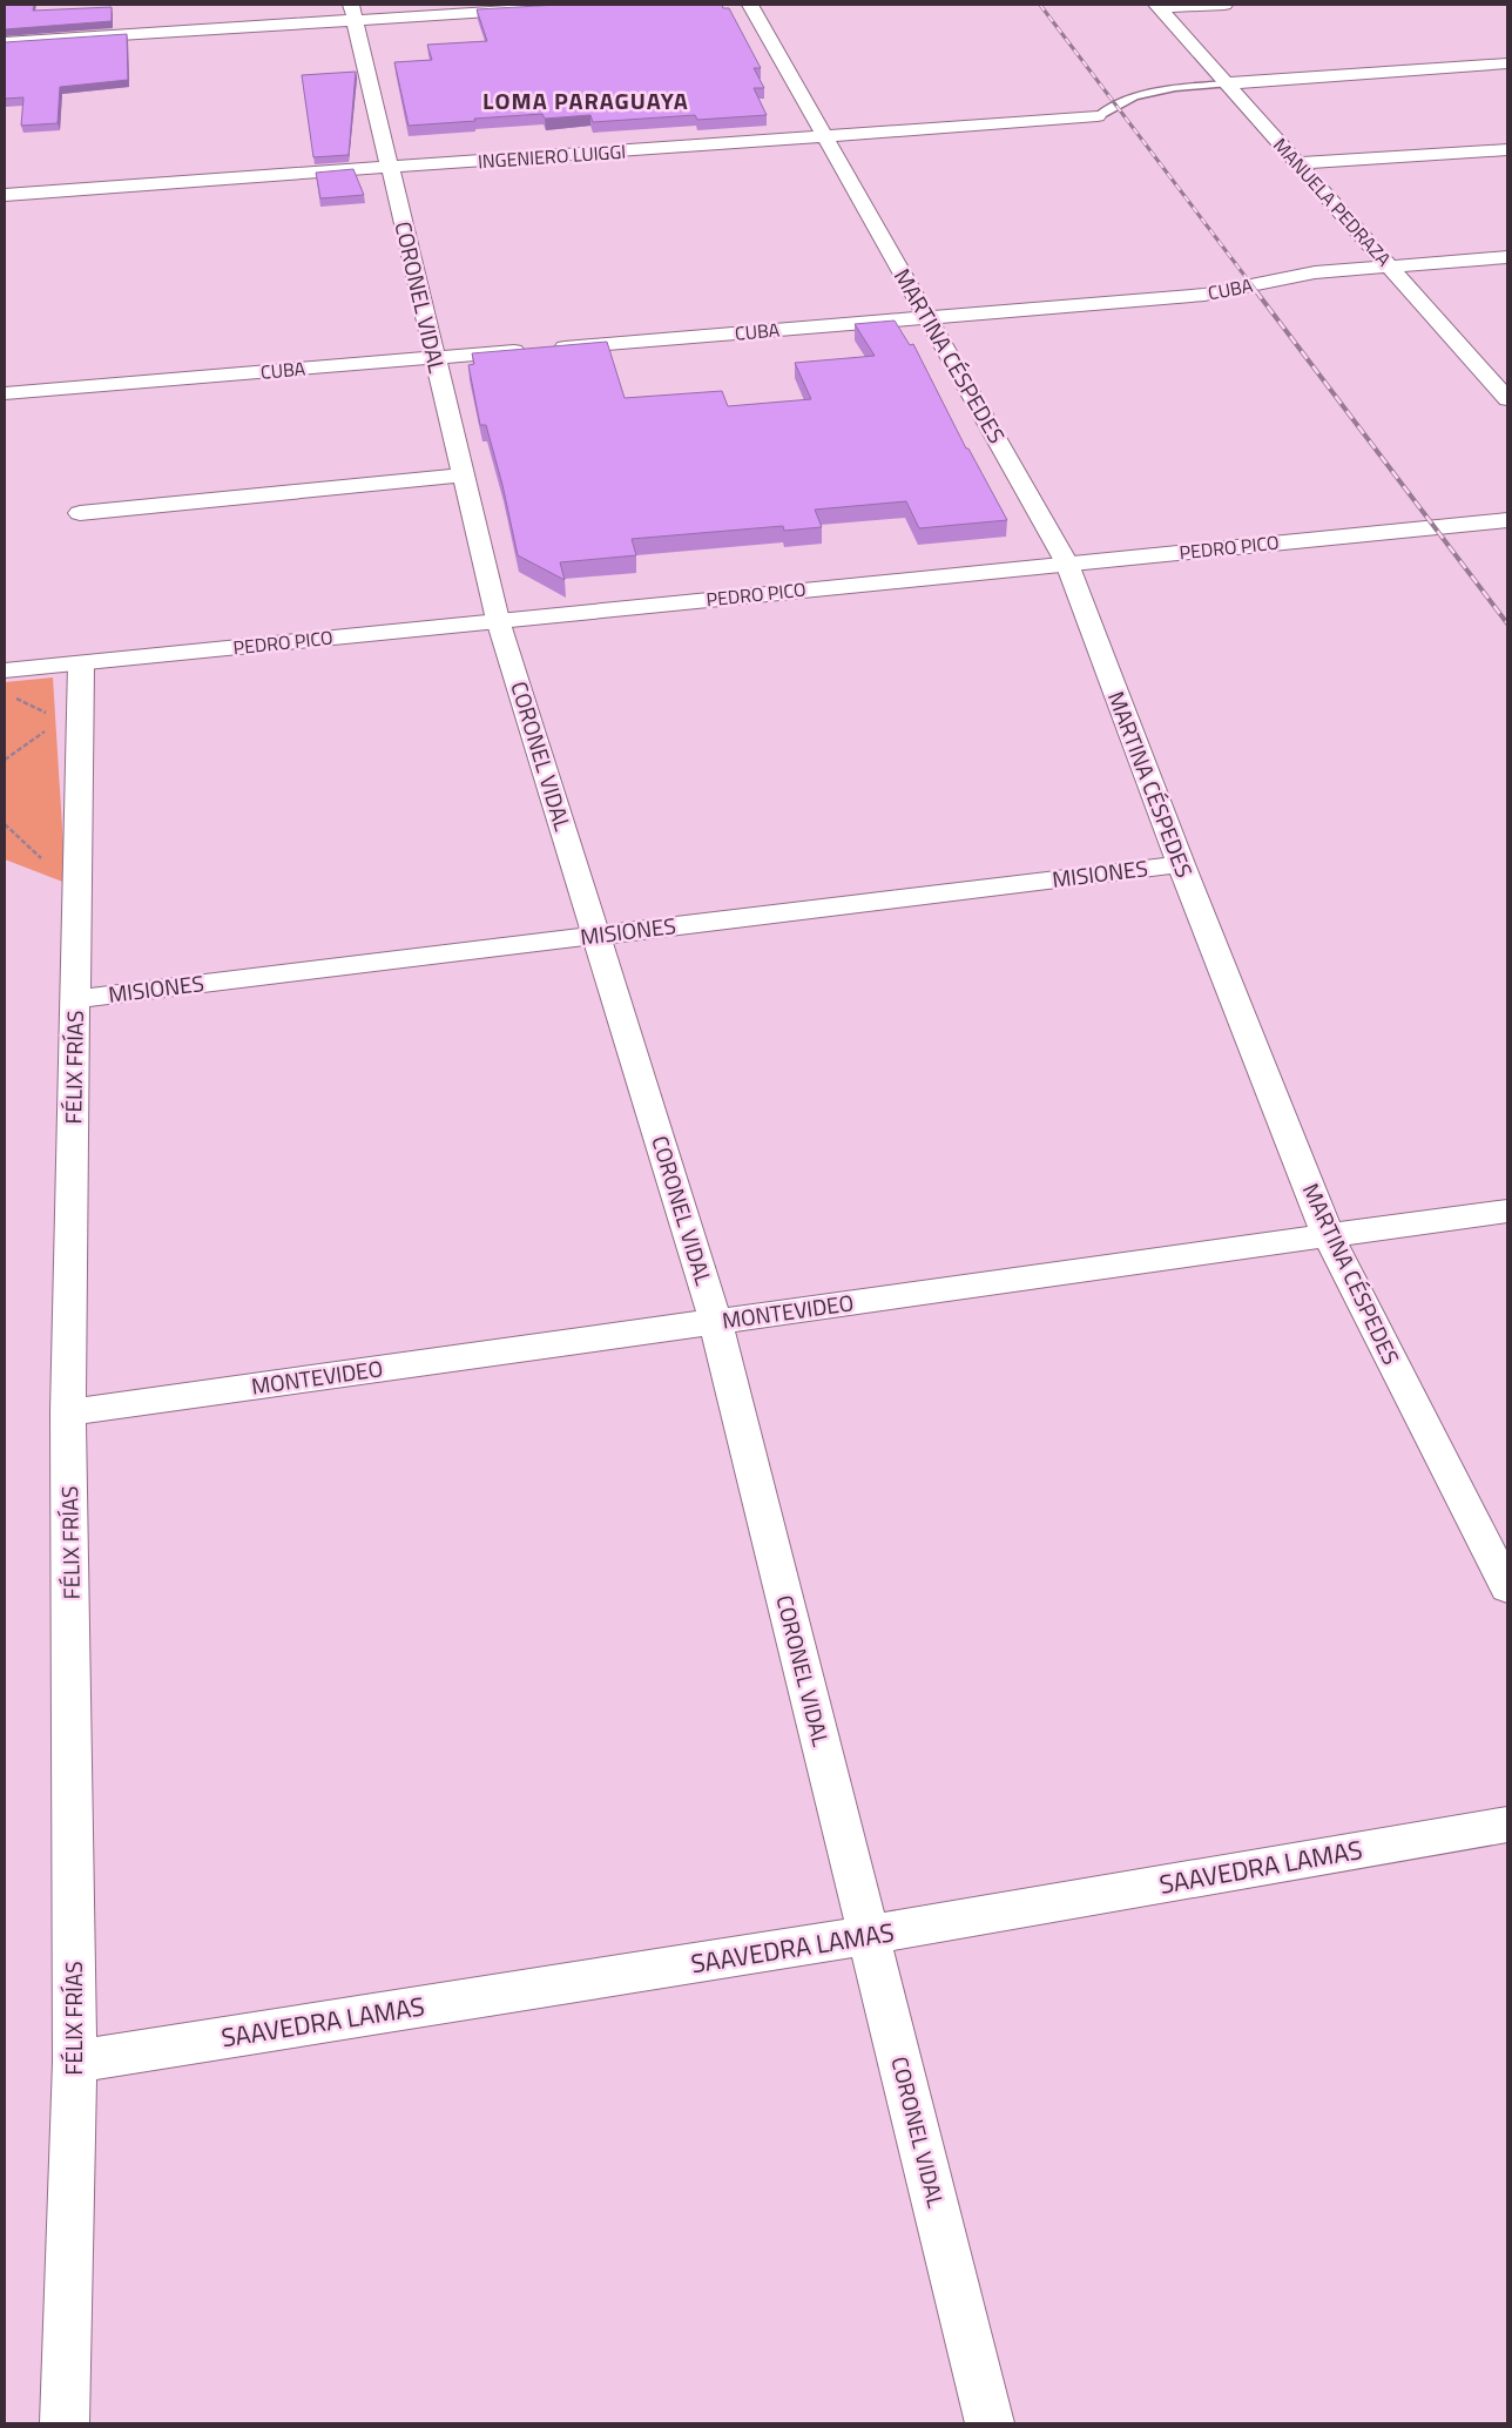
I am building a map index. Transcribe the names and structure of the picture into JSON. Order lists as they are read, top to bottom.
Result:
{
  "streets": {
    "street": [
      "INGENIERO LUIGGI",
      "MANUELA PEDRAZA",
      "CUBA",
      "CORONEL VIDAL",
      "MARTINA CÉSPEDES",
      "PEDRO PICO",
      "MISIONES",
      "FÉLIX FRÍAS",
      "MONTEVIDEO",
      "SAAVEDRA LAMAS"
    ]
  },
  "crossings": [
    ["INGENIERO LUIGGI", "CORONEL VIDAL"],
    ["INGENIERO LUIGGI", "MARTINA CÉSPEDES"],
    ["MANUELA PEDRAZA", "CUBA"],
    ["CUBA", "CORONEL VIDAL"],
    ["CUBA", "MARTINA CÉSPEDES"],
    ["CORONEL VIDAL", "PEDRO PICO"],
    ["CORONEL VIDAL", "MISIONES"],
    ["CORONEL VIDAL", "MONTEVIDEO"],
    ["CORONEL VIDAL", "SAAVEDRA LAMAS"],
    ["MARTINA CÉSPEDES", "PEDRO PICO"],
    ["MARTINA CÉSPEDES", "MISIONES"],
    ["MARTINA CÉSPEDES", "MONTEVIDEO"],
    ["PEDRO PICO", "FÉLIX FRÍAS"],
    ["MISIONES", "FÉLIX FRÍAS"],
    ["FÉLIX FRÍAS", "MONTEVIDEO"],
    ["FÉLIX FRÍAS", "SAAVEDRA LAMAS"]
  ],
  "districts": ["LOMA PARAGUAYA"]
}
